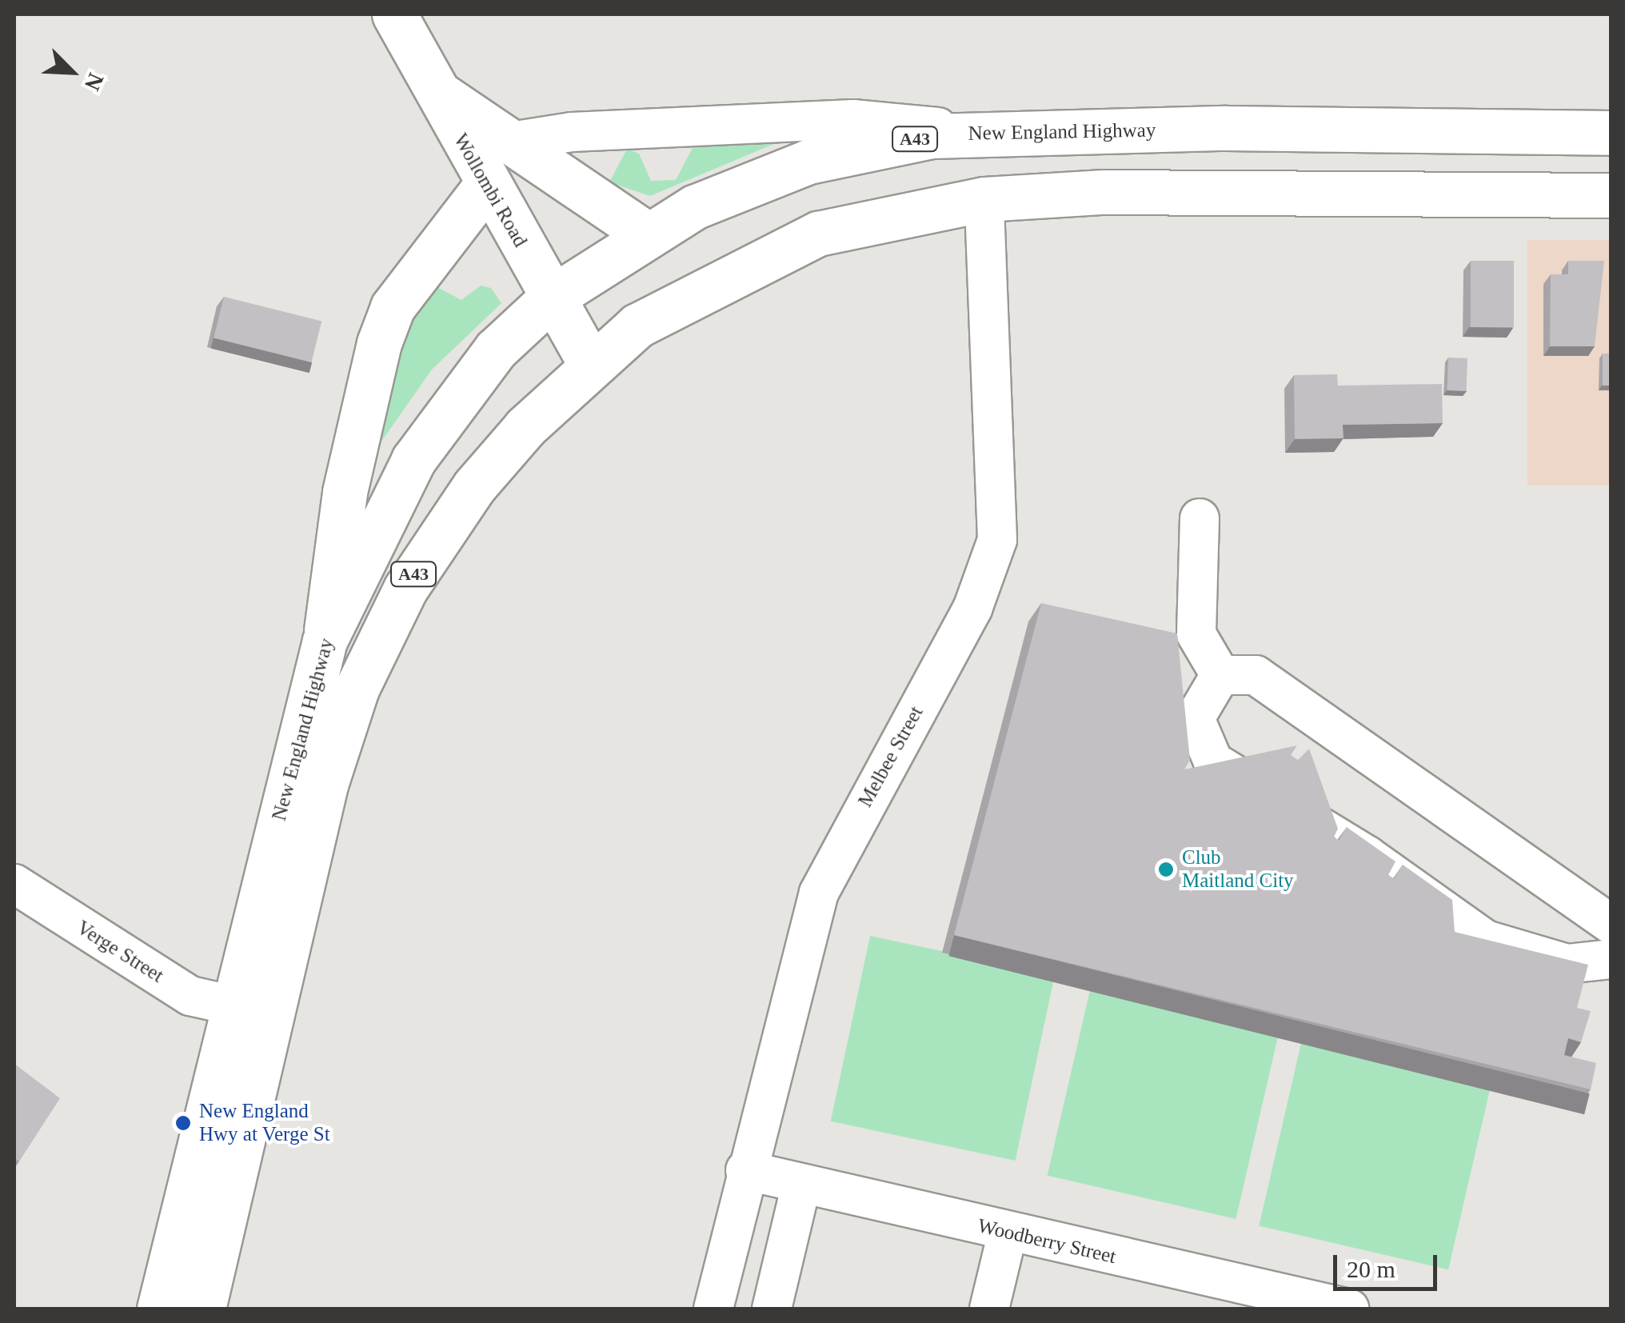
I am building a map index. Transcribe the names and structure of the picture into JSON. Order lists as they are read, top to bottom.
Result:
{
  "streets": {
    "main road": ["New England Highway", "A43", "Wollombi Road"],
    "street": ["Melbee Street", "Verge Street", "Woodberry Street"]
  },
  "crossings": [
    ["New England Highway", "Wollombi Road"],
    ["New England Highway", "Melbee Street"],
    ["New England Highway", "Verge Street"],
    ["Melbee Street", "Woodberry Street"]
  ],
  "places": ["Club Maitland City", "New England Hwy at Verge St"],
  "scale_bar": "20 m",
  "north": "bottom right"
}
